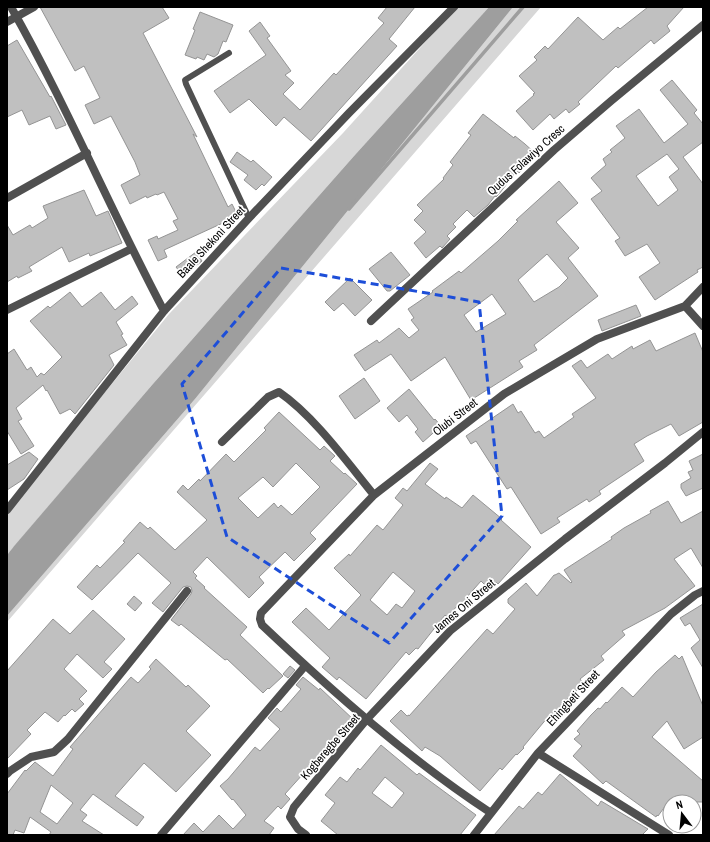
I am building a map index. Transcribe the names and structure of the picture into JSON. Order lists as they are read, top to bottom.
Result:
{
  "streets": {
    "street": [
      "Qudus Folawiyo Cresc",
      "Baale Shekoni Street",
      "Olubi Street",
      "James Oni Street",
      "Ehingbeti Street",
      "Kogberegbe Street"
    ]
  },
  "crossings": [
    ["James Oni Street", "Kogberegbe Street"],
    ["Ehingbeti Street", "Kogberegbe Street"]
  ],
  "north": "top"
}
